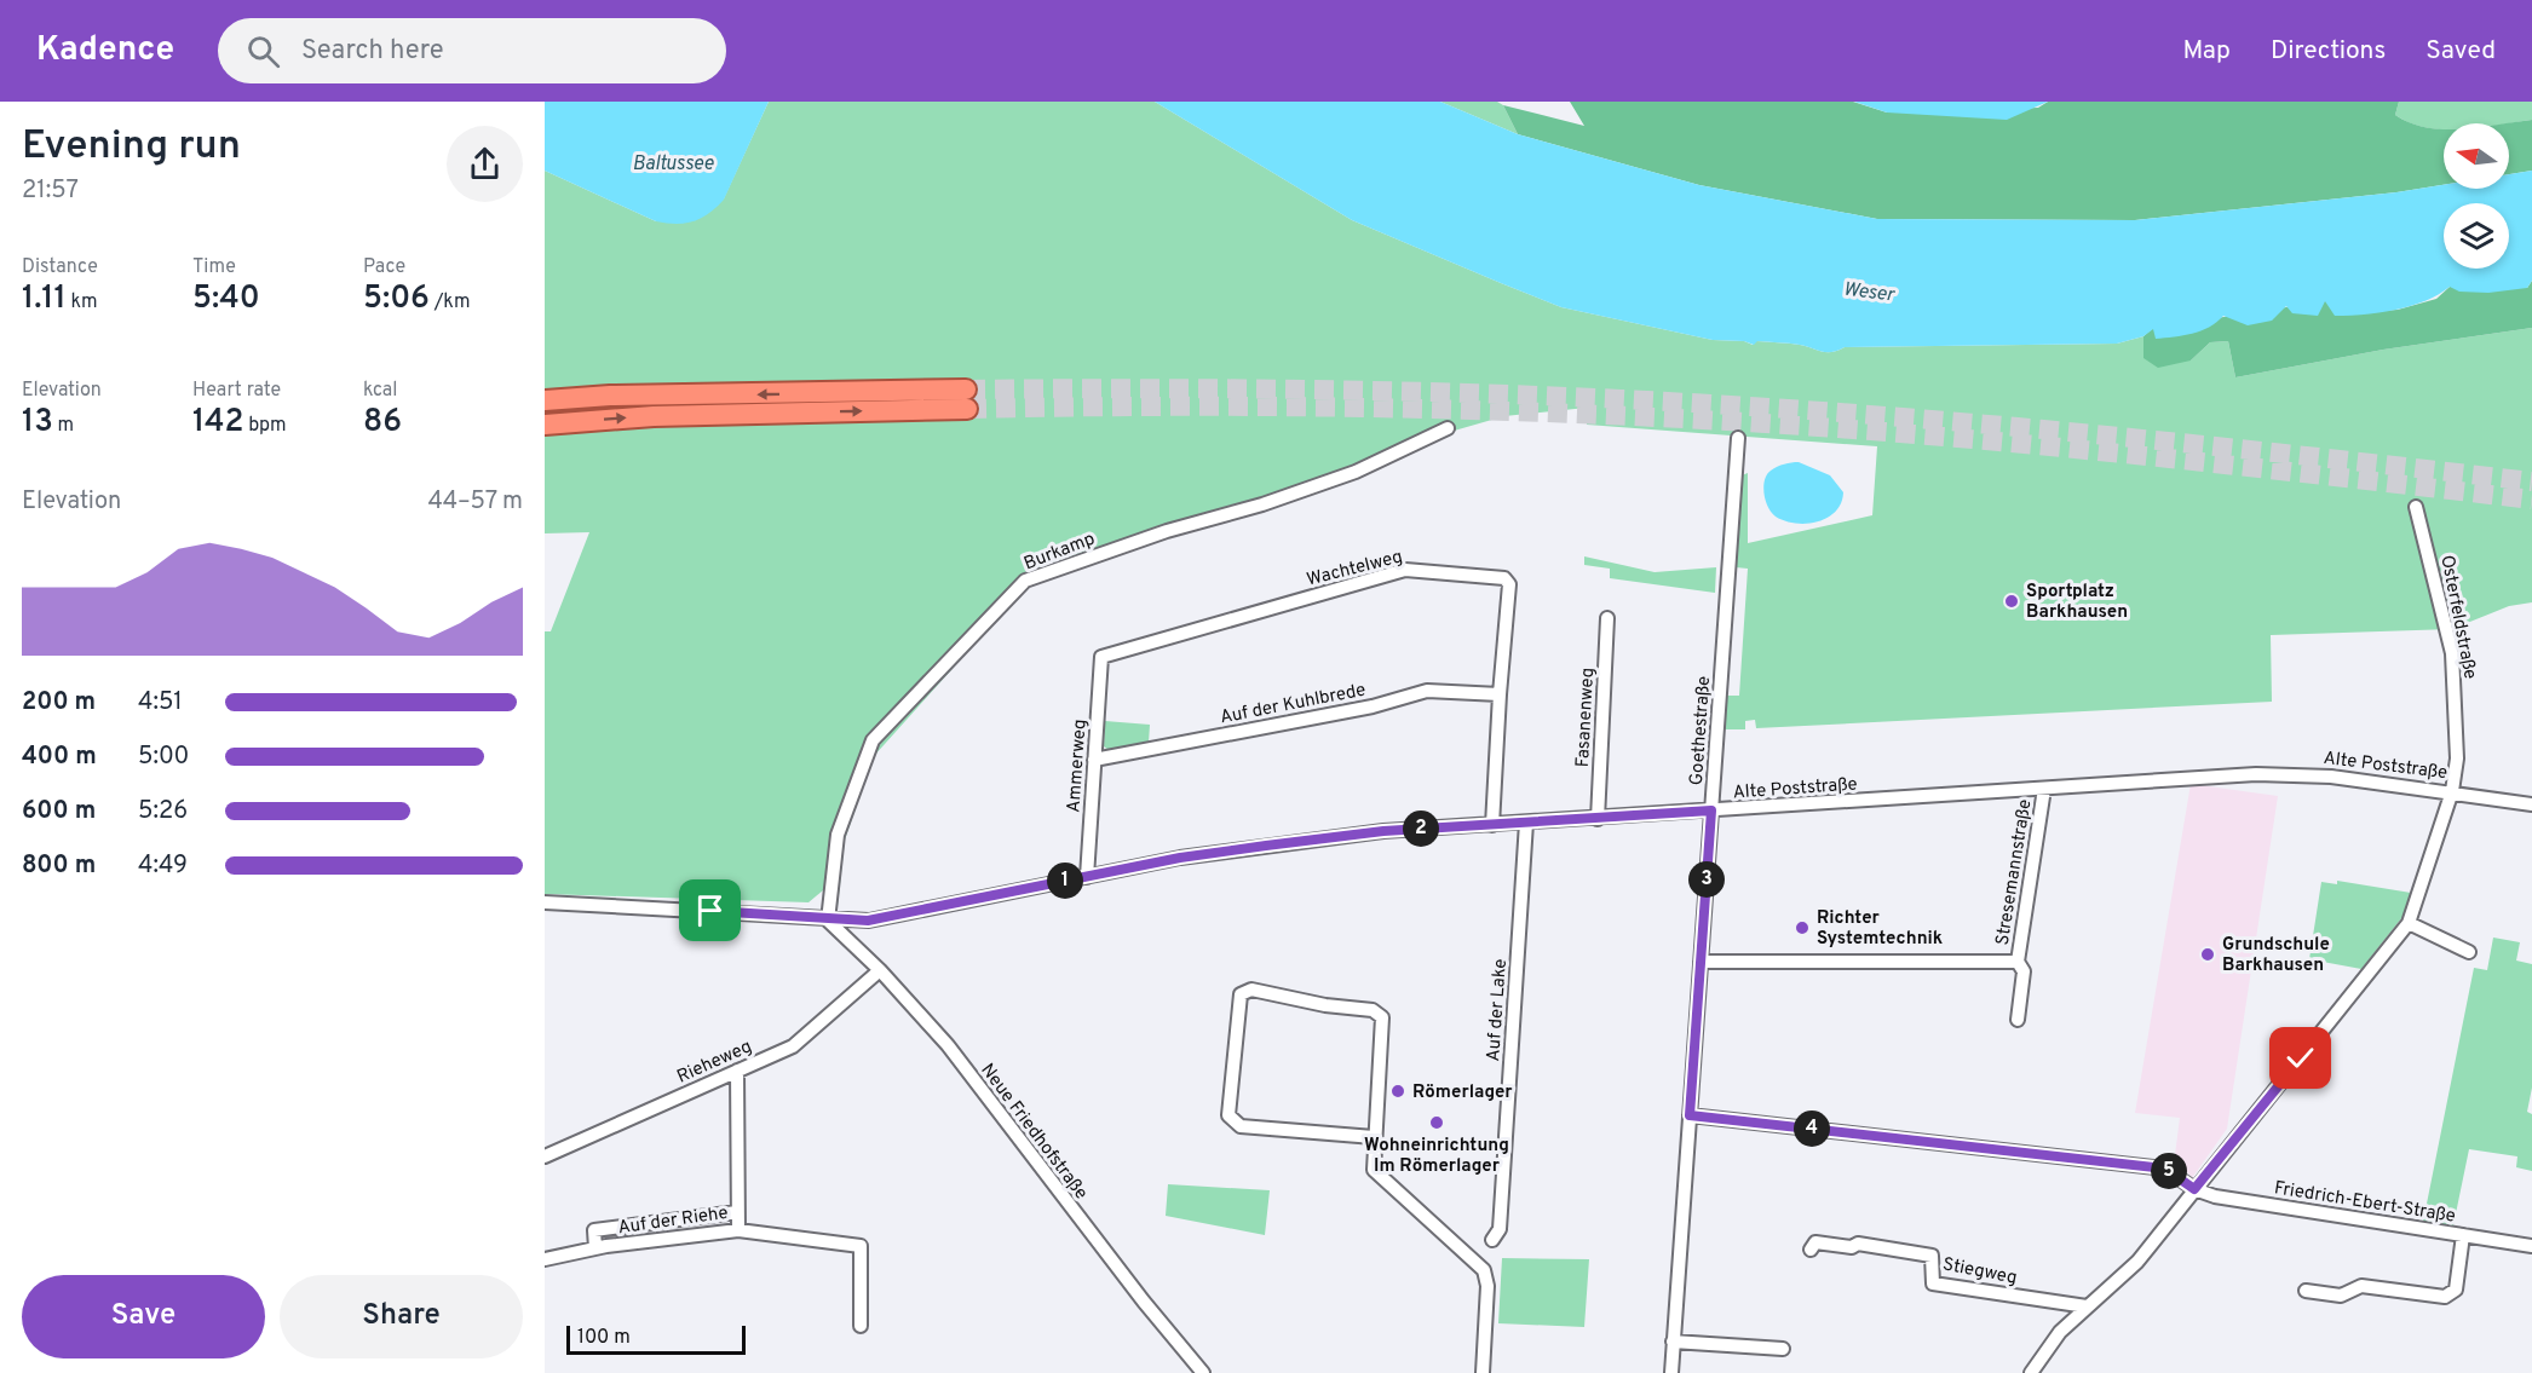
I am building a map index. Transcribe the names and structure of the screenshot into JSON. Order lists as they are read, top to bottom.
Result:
{
  "streets": {
    "street": [
      "Burkamp",
      "Wachtelweg",
      "Osterfeldstraße",
      "Auf der Kuhlbrede",
      "Fasanenweg",
      "Goethestraße",
      "Alte Poststraße",
      "Ammerweg",
      "Stresemannstraße",
      "Auf der Lake",
      "Rieheweg",
      "Neue Friedhofstraße",
      "Friedrich-Ebert-Straße",
      "Auf der Riehe",
      "Stiegweg"
    ]
  },
  "crossings": [
    ["Burkamp", "Alte Poststraße"],
    ["Burkamp", "Neue Friedhofstraße"],
    ["Wachtelweg", "Auf der Kuhlbrede"],
    ["Wachtelweg", "Alte Poststraße"],
    ["Wachtelweg", "Ammerweg"],
    ["Osterfeldstraße", "Alte Poststraße"],
    ["Osterfeldstraße", "Friedrich-Ebert-Straße"],
    ["Osterfeldstraße", "Stiegweg"],
    ["Auf der Kuhlbrede", "Ammerweg"],
    ["Fasanenweg", "Alte Poststraße"],
    ["Goethestraße", "Alte Poststraße"],
    ["Goethestraße", "Stresemannstraße"],
    ["Goethestraße", "Friedrich-Ebert-Straße"],
    ["Alte Poststraße", "Ammerweg"],
    ["Alte Poststraße", "Stresemannstraße"],
    ["Alte Poststraße", "Auf der Lake"],
    ["Alte Poststraße", "Neue Friedhofstraße"],
    ["Rieheweg", "Neue Friedhofstraße"],
    ["Rieheweg", "Auf der Riehe"]
  ],
  "water": ["Baltussee", "Weser"],
  "places": [
    "Sportplatz Barkhausen",
    "Richter Systemtechnik",
    "Grundschule Barkhausen",
    "Römerlager",
    "Wohneinrichtung Im Römerlager"
  ],
  "scale_bar": "100 m",
  "north": "left",
  "page": {
    "header": "Kadence",
    "search": "Search here",
    "nav": ["Map", "Directions", "Saved"],
    "heading": ["Evening run", "21:57"],
    "stats": [
      ["Distance", "1.11 km"],
      ["Time", "5:40"],
      ["Pace", "5:06 /km"],
      ["Elevation", "13 m"],
      ["Heart rate", "142 bpm"],
      ["kcal", "86"]
    ],
    "chart": ["Elevation", "44–57 m"],
    "list": [
      {
        "name": "200 m",
        "note": "4:51"
      },
      {
        "name": "400 m",
        "note": "5:00"
      },
      {
        "name": "600 m",
        "note": "5:26"
      },
      {
        "name": "800 m",
        "note": "4:49"
      }
    ],
    "pins": [
      "2",
      "3",
      "1",
      "4",
      "5"
    ],
    "buttons": ["Save", "Share"],
    "scale": "100 m"
  }
}
